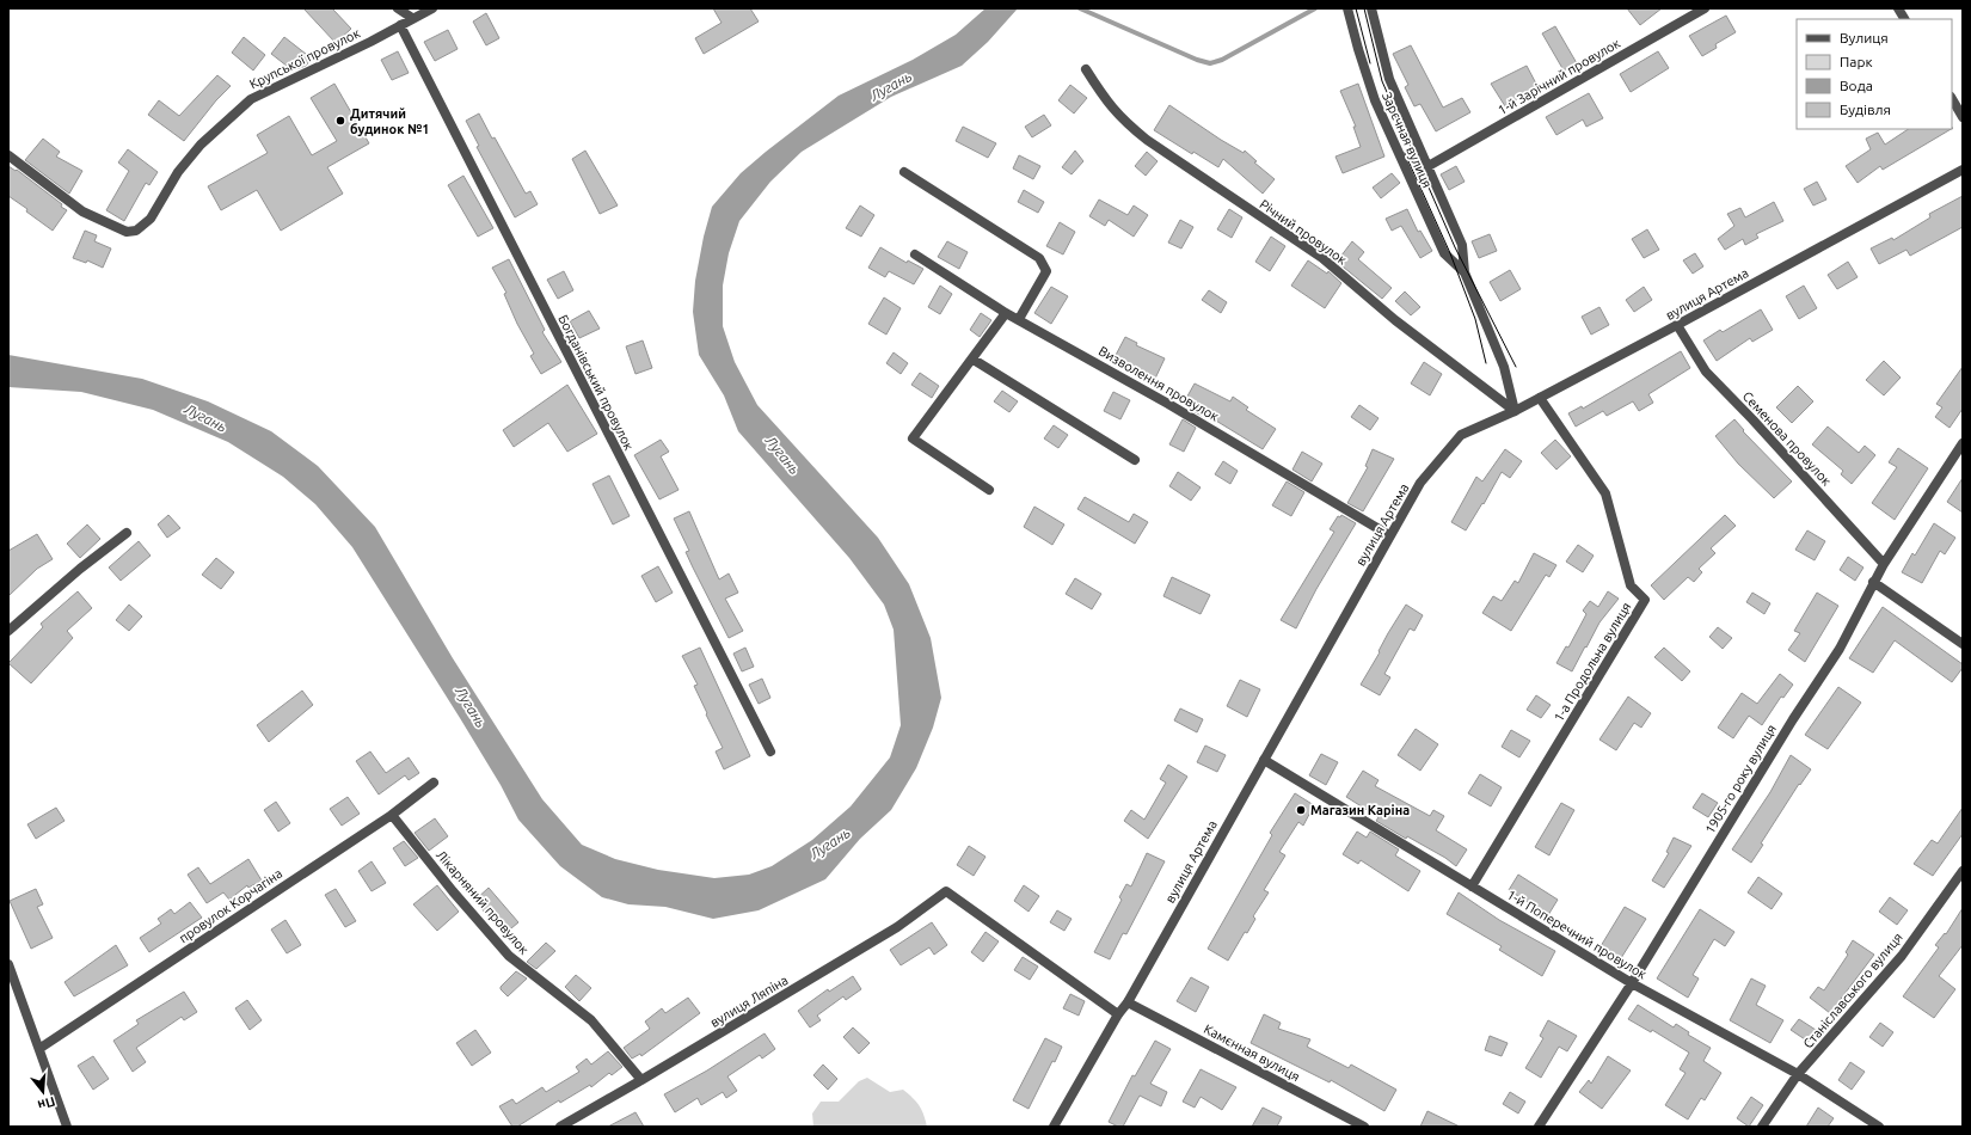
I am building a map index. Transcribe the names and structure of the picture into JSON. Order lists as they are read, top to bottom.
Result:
{
  "streets": {
    "street": [
      "Крупської провулок",
      "1-й Зарічний провулок",
      "Зарєчная вулиця",
      "Річний провулок",
      "вулиця Артема",
      "Богданівський провулок",
      "Визволення провулок",
      "Семенова провулок",
      "1-а Продольна вулиця",
      "1905-го року вулиця",
      "Лікарняний провулок",
      "провулок Корчагіна",
      "1-й Поперечний провулок",
      "Станіславського вулиця",
      "вулиця Ляпіна",
      "Камєнная вулиця"
    ]
  },
  "crossings": [
    ["Крупської провулок", "Богданівський провулок"],
    ["1-й Зарічний провулок", "Зарєчная вулиця"],
    ["Зарєчная вулиця", "Річний провулок"],
    ["Зарєчная вулиця", "вулиця Артема"],
    ["Річний провулок", "вулиця Артема"],
    ["вулиця Артема", "Визволення провулок"],
    ["вулиця Артема", "Семенова провулок"],
    ["вулиця Артема", "1-а Продольна вулиця"],
    ["вулиця Артема", "1-й Поперечний провулок"],
    ["вулиця Артема", "вулиця Ляпіна"],
    ["вулиця Артема", "Камєнная вулиця"],
    ["Семенова провулок", "1905-го року вулиця"],
    ["1-а Продольна вулиця", "1-й Поперечний провулок"],
    ["1905-го року вулиця", "1-й Поперечний провулок"],
    ["Лікарняний провулок", "провулок Корчагіна"],
    ["Лікарняний провулок", "вулиця Ляпіна"],
    ["1-й Поперечний провулок", "Станіславського вулиця"]
  ],
  "water": ["Лугань"],
  "places": ["Дитячий будинок №1", "Магазин Каріна"],
  "legend": [
    "Вулиця",
    "Парк",
    "Вода",
    "Будівля"
  ],
  "north": "bottom"
}
